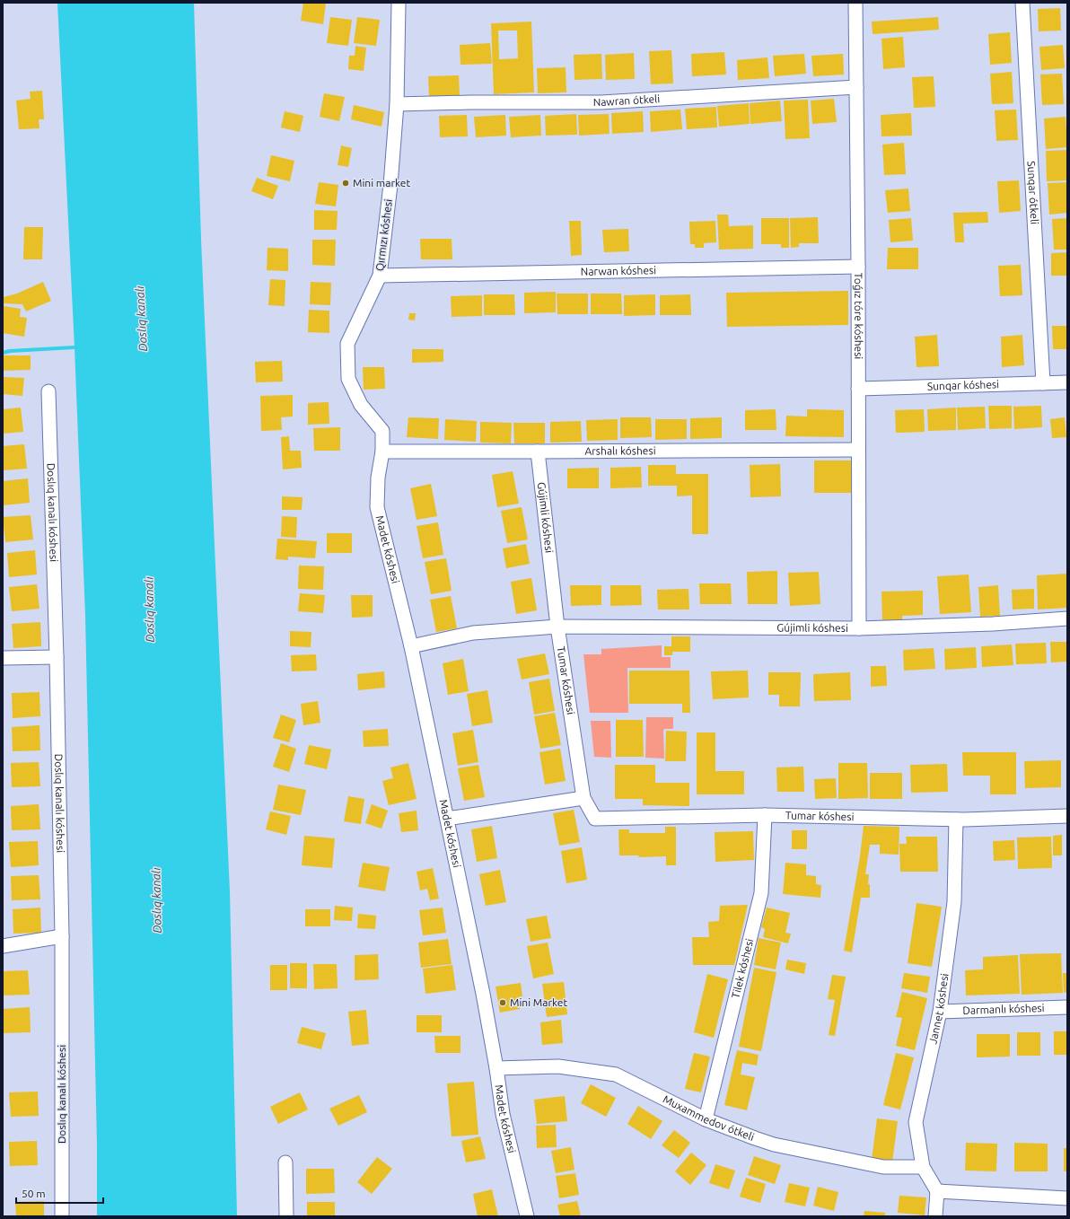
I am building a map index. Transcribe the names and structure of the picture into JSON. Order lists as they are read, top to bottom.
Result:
{
  "streets": {
    "street": [
      "Nawran ótkeli",
      "Sunqar ótkeli",
      "Qırmızı kóshesi",
      "Narwan kóshesi",
      "Toǵız tóre kóshesi",
      "Sunqar kóshesi",
      "Arshalı kóshesi",
      "Doslıq kanalı kóshesi",
      "Gújimli kóshesi",
      "Madet kóshesi",
      "Tumar kóshesi",
      "Tilek kóshesi",
      "Jannet kóshesi",
      "Darmanlı kóshesi",
      "Muxammedov ótkeli"
    ]
  },
  "crossings": [
    ["Nawran ótkeli", "Qırmızı kóshesi"],
    ["Nawran ótkeli", "Toǵız tóre kóshesi"],
    ["Sunqar ótkeli", "Sunqar kóshesi"],
    ["Qırmızı kóshesi", "Narwan kóshesi"],
    ["Qırmızı kóshesi", "Arshalı kóshesi"],
    ["Qırmızı kóshesi", "Madet kóshesi"],
    ["Narwan kóshesi", "Toǵız tóre kóshesi"],
    ["Toǵız tóre kóshesi", "Sunqar kóshesi"],
    ["Toǵız tóre kóshesi", "Arshalı kóshesi"],
    ["Toǵız tóre kóshesi", "Gújimli kóshesi"],
    ["Arshalı kóshesi", "Gújimli kóshesi"],
    ["Arshalı kóshesi", "Madet kóshesi"],
    ["Gújimli kóshesi", "Madet kóshesi"],
    ["Gújimli kóshesi", "Tumar kóshesi"],
    ["Madet kóshesi", "Muxammedov ótkeli"],
    ["Tumar kóshesi", "Tilek kóshesi"],
    ["Tumar kóshesi", "Jannet kóshesi"],
    ["Tilek kóshesi", "Muxammedov ótkeli"],
    ["Jannet kóshesi", "Darmanlı kóshesi"],
    ["Jannet kóshesi", "Muxammedov ótkeli"]
  ],
  "water": ["Doslıq kanalı"],
  "places": ["Mini market", "Mini Market"],
  "scale_bar": "50 m"
}
